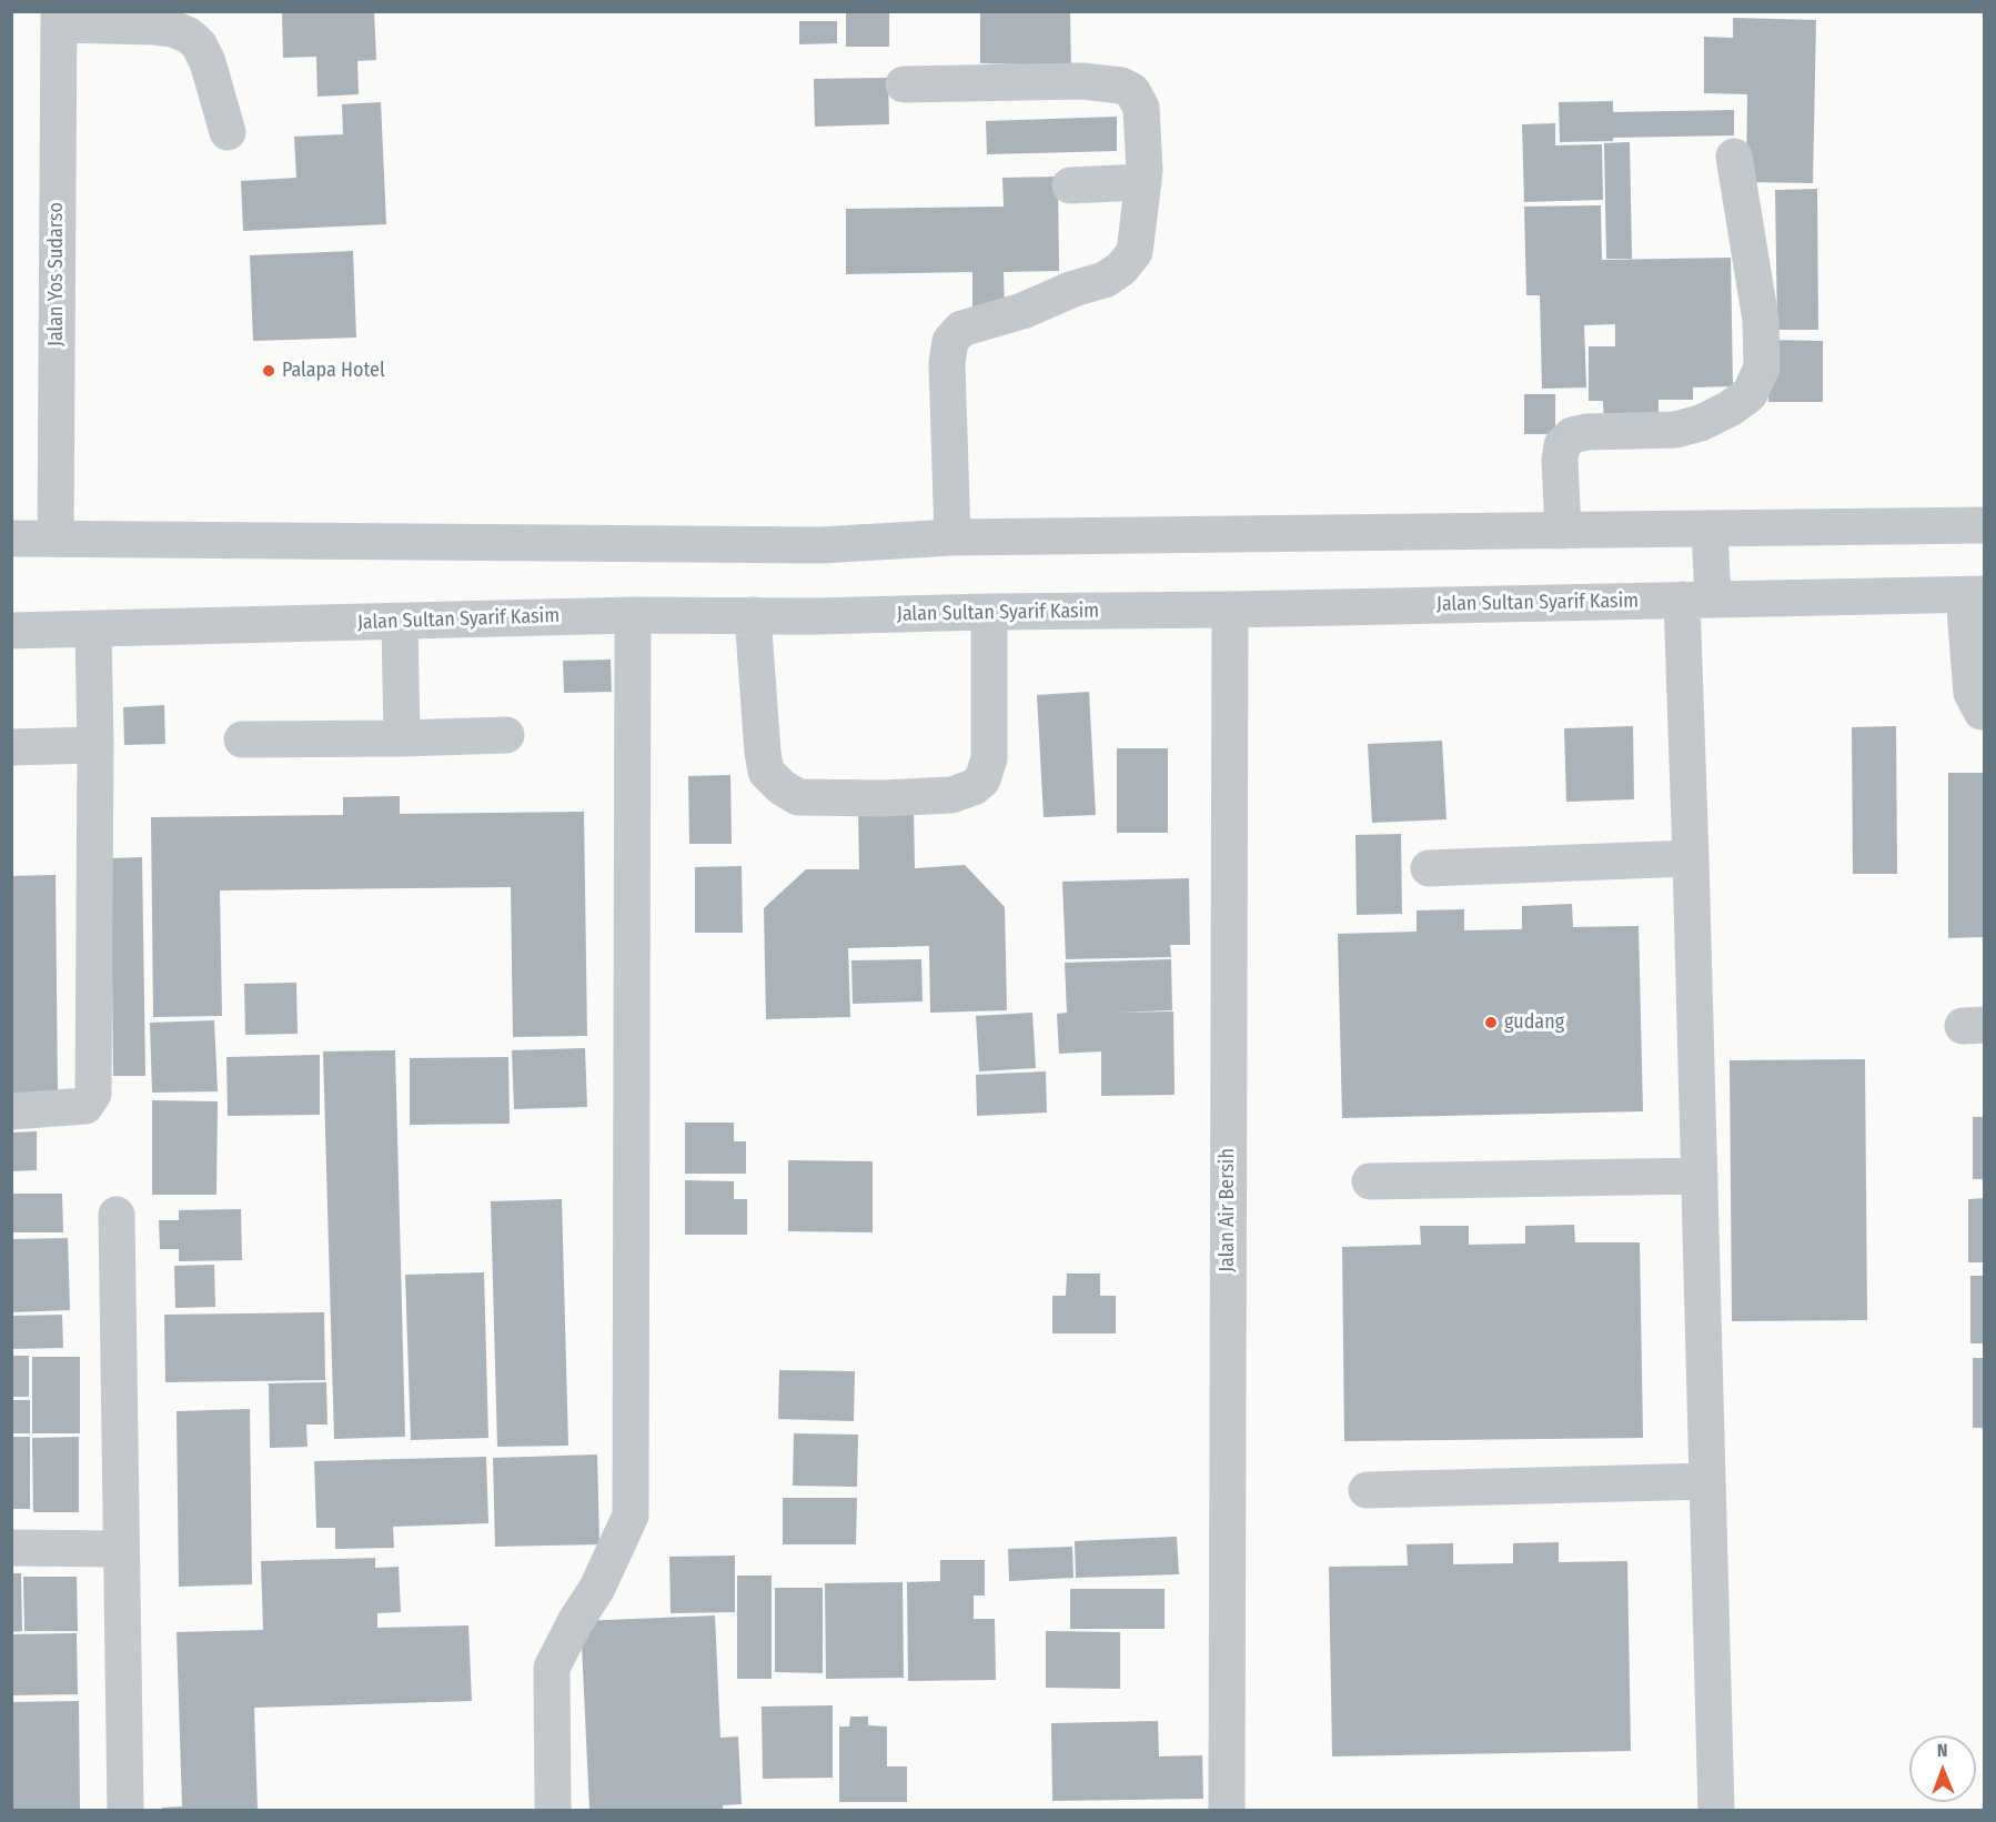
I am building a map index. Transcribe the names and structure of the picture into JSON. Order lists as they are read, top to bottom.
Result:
{
  "streets": {
    "street": ["Jalan Yos Sudarso", "Jalan Sultan Syarif Kasim", "Jalan Air Bersih"]
  },
  "crossings": [
    ["Jalan Sultan Syarif Kasim", "Jalan Air Bersih"]
  ],
  "places": ["Palapa Hotel", "gudang"],
  "north": "top"
}
